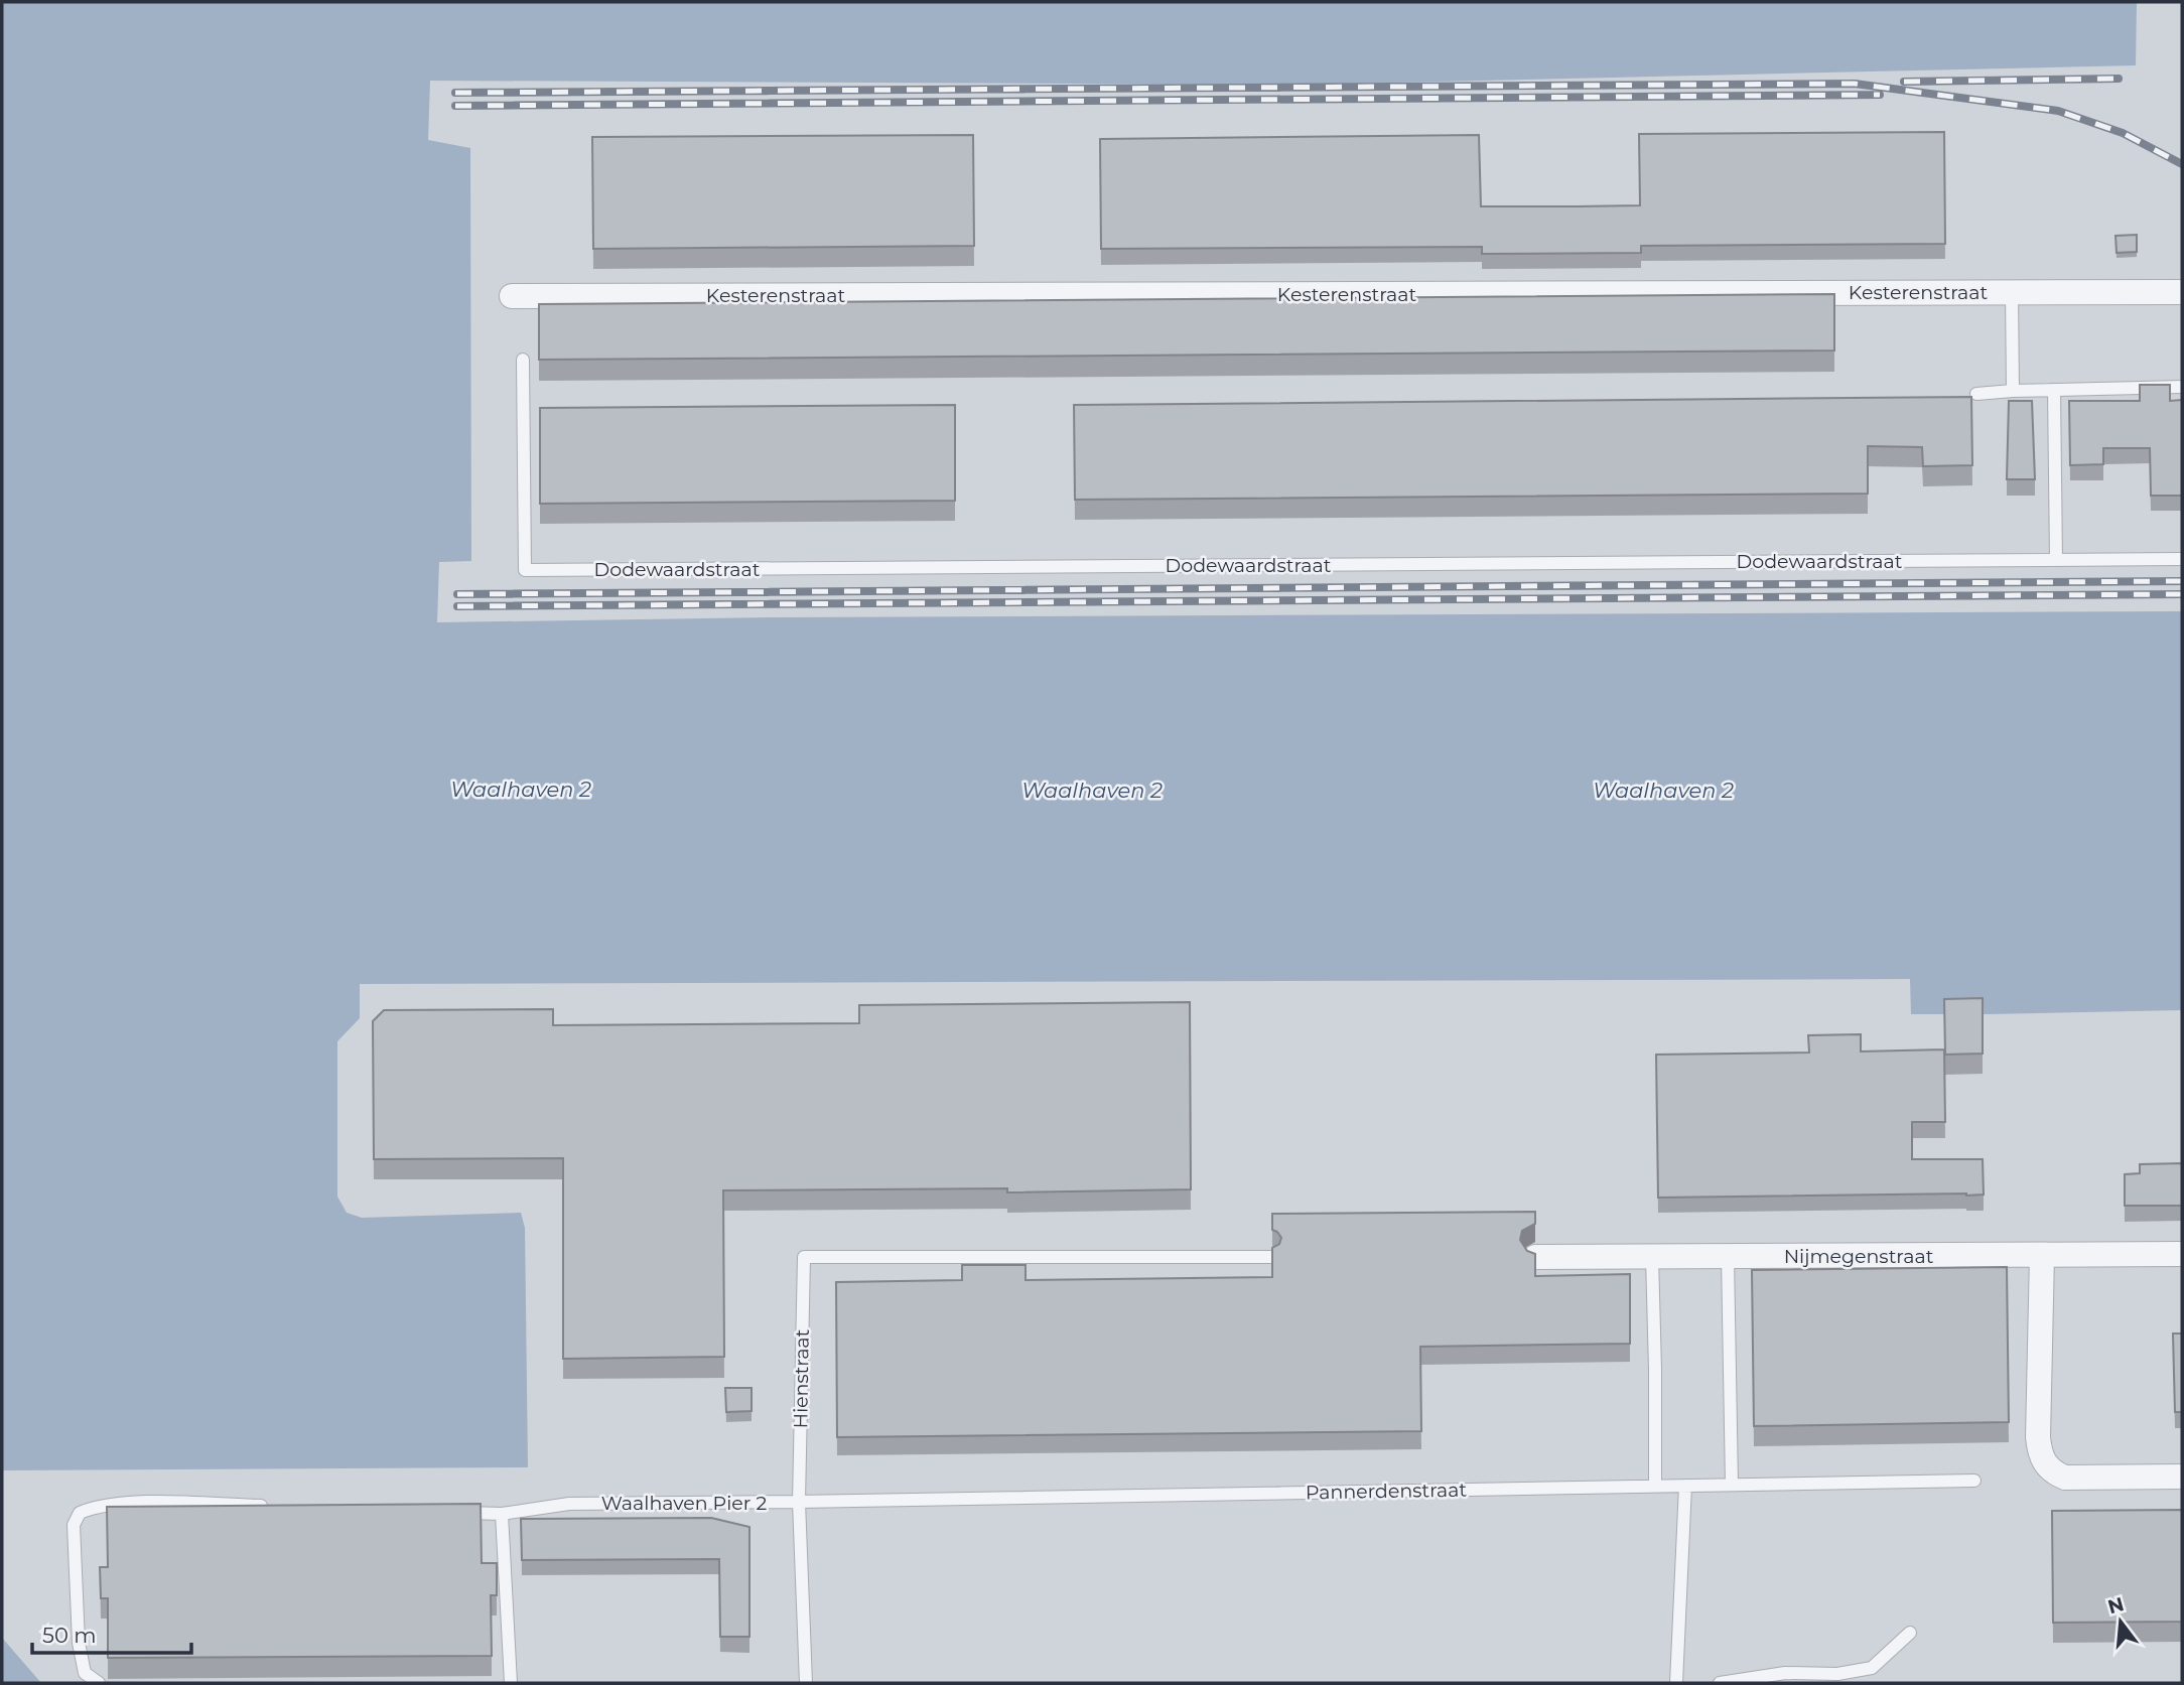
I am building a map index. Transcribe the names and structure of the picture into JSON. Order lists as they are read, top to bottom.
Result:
{
  "streets": {
    "street": ["Kesterenstraat", "Nijmegenstraat"],
    "lane": [
      "Dodewaardstraat",
      "Hienstraat",
      "Pannerdenstraat",
      "Waalhaven Pier 2"
    ]
  },
  "crossings": [
    ["Hienstraat", "Pannerdenstraat"],
    ["Hienstraat", "Waalhaven Pier 2"],
    ["Pannerdenstraat", "Waalhaven Pier 2"]
  ],
  "water": ["Waalhaven 2"],
  "scale_bar": "50 m",
  "north": "top"
}
